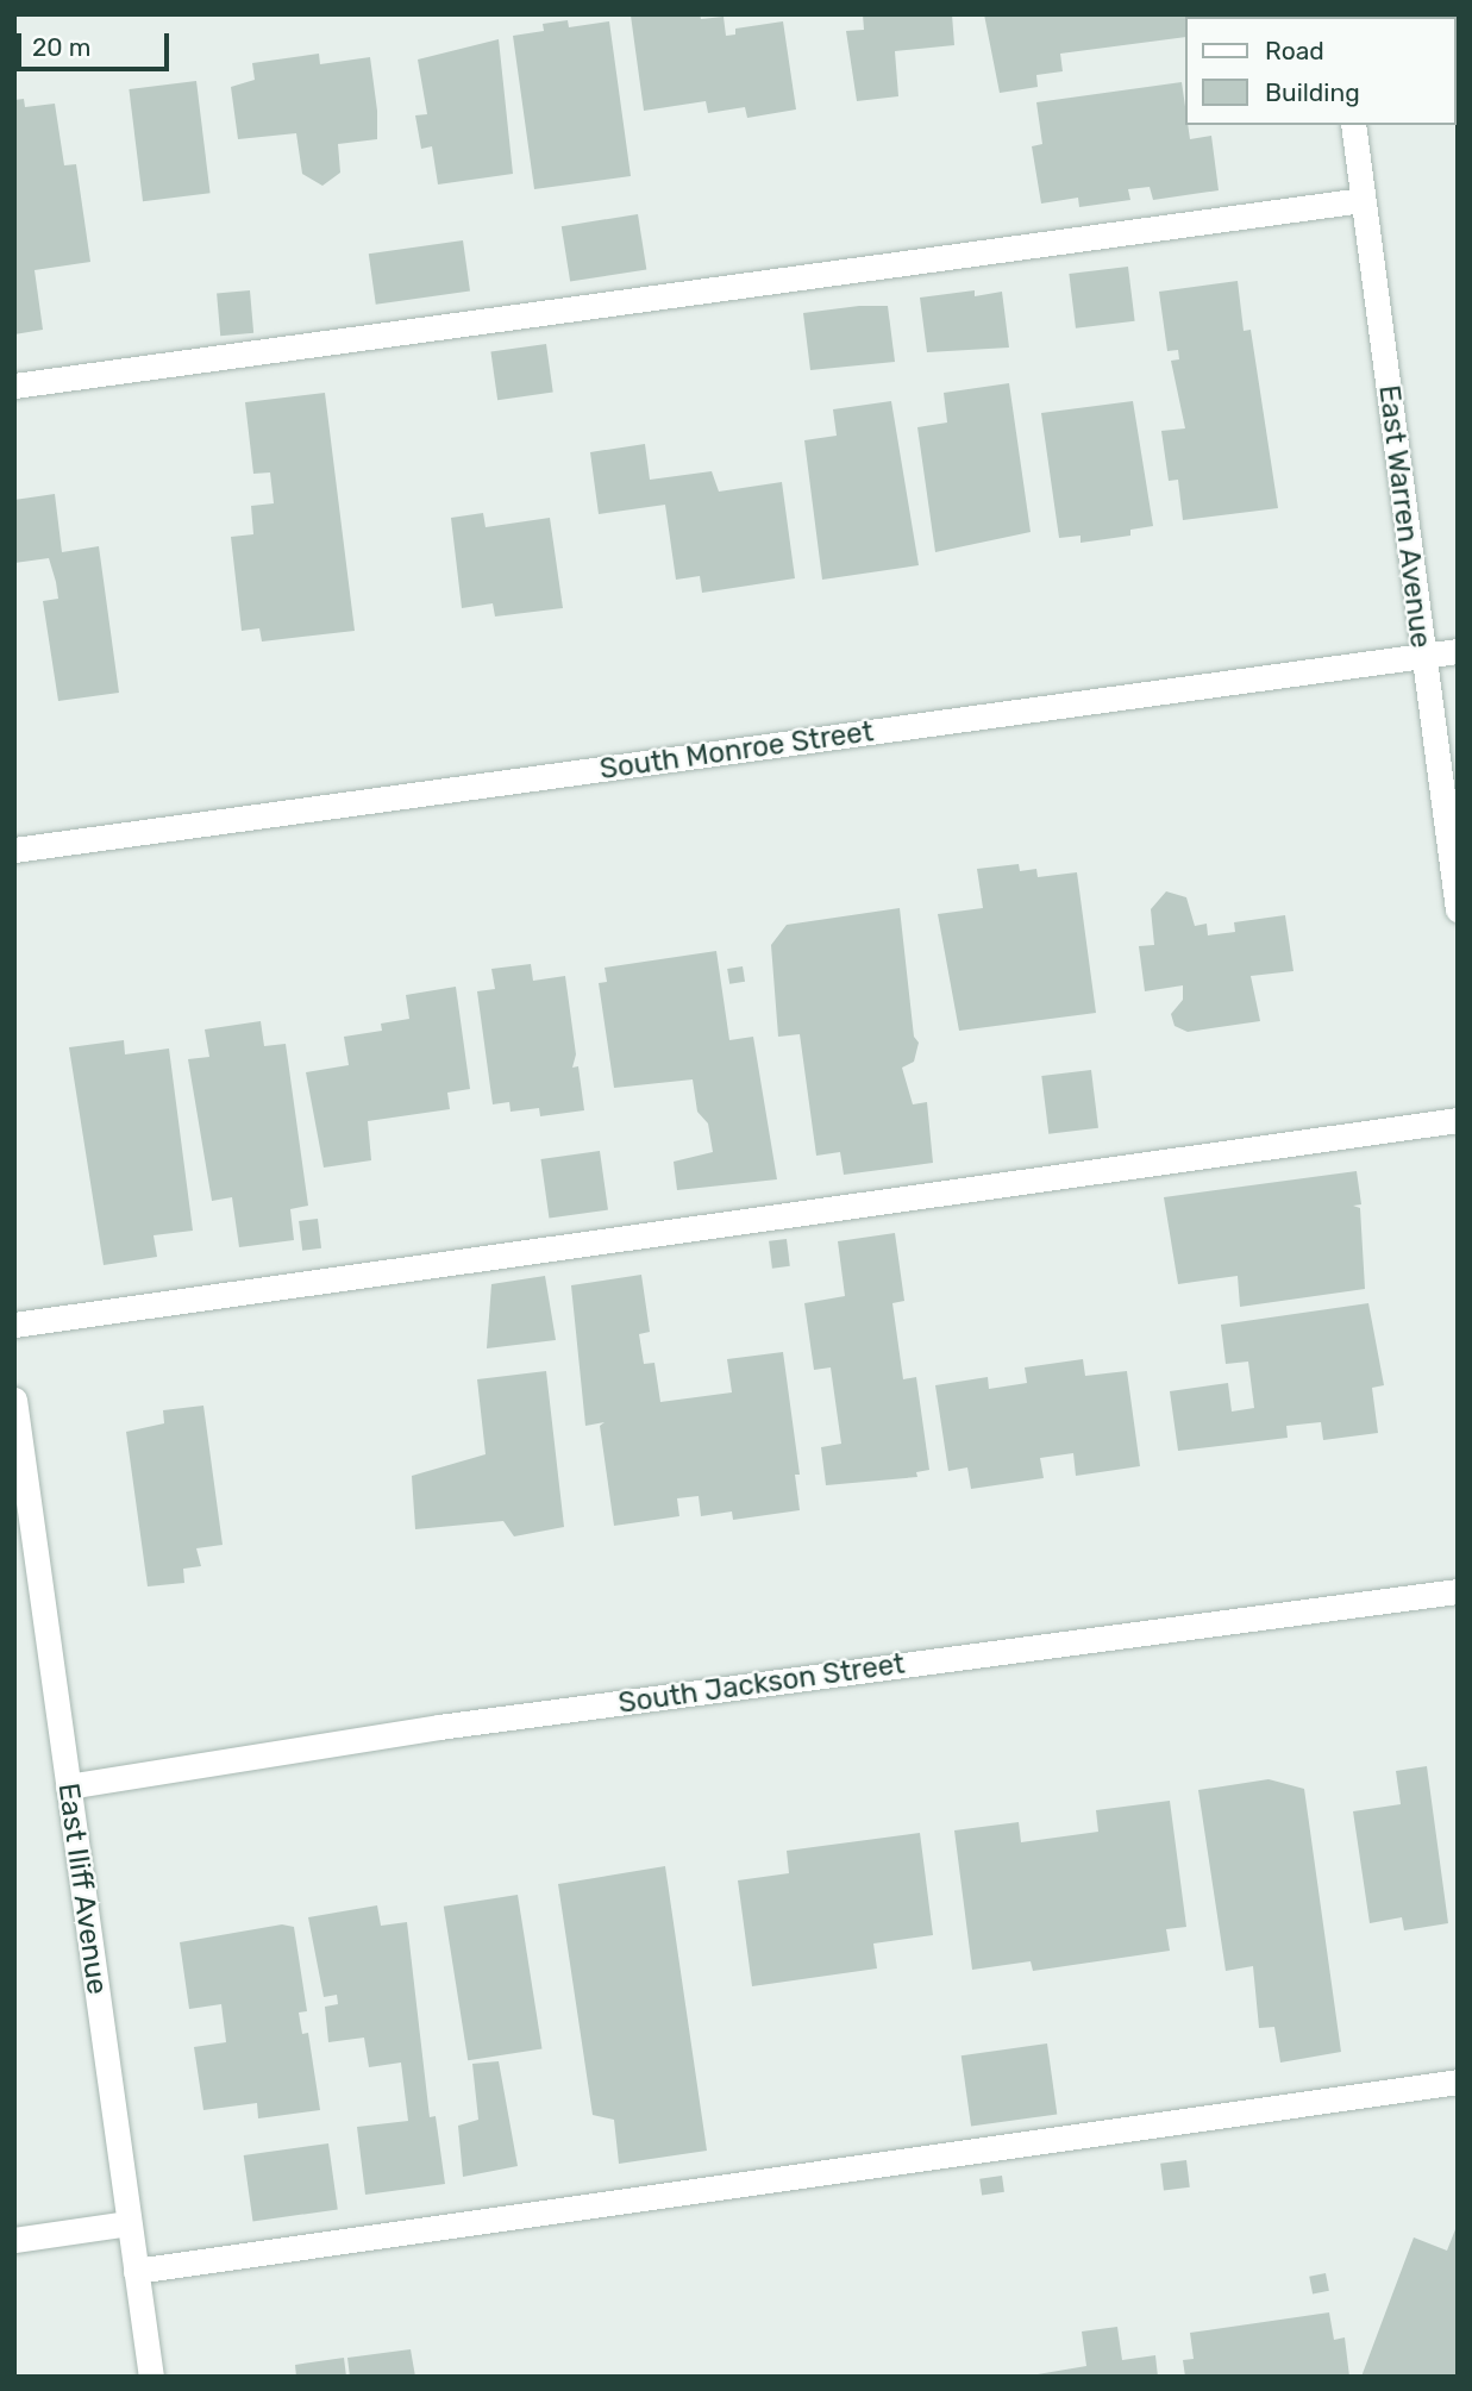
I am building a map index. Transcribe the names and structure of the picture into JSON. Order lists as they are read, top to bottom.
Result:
{
  "streets": {
    "street": [
      "East Warren Avenue",
      "South Monroe Street",
      "South Jackson Street",
      "East Iliff Avenue"
    ]
  },
  "crossings": [
    ["East Warren Avenue", "South Monroe Street"],
    ["South Jackson Street", "East Iliff Avenue"]
  ],
  "legend": ["Road", "Building"],
  "scale_bar": "20 m"
}
